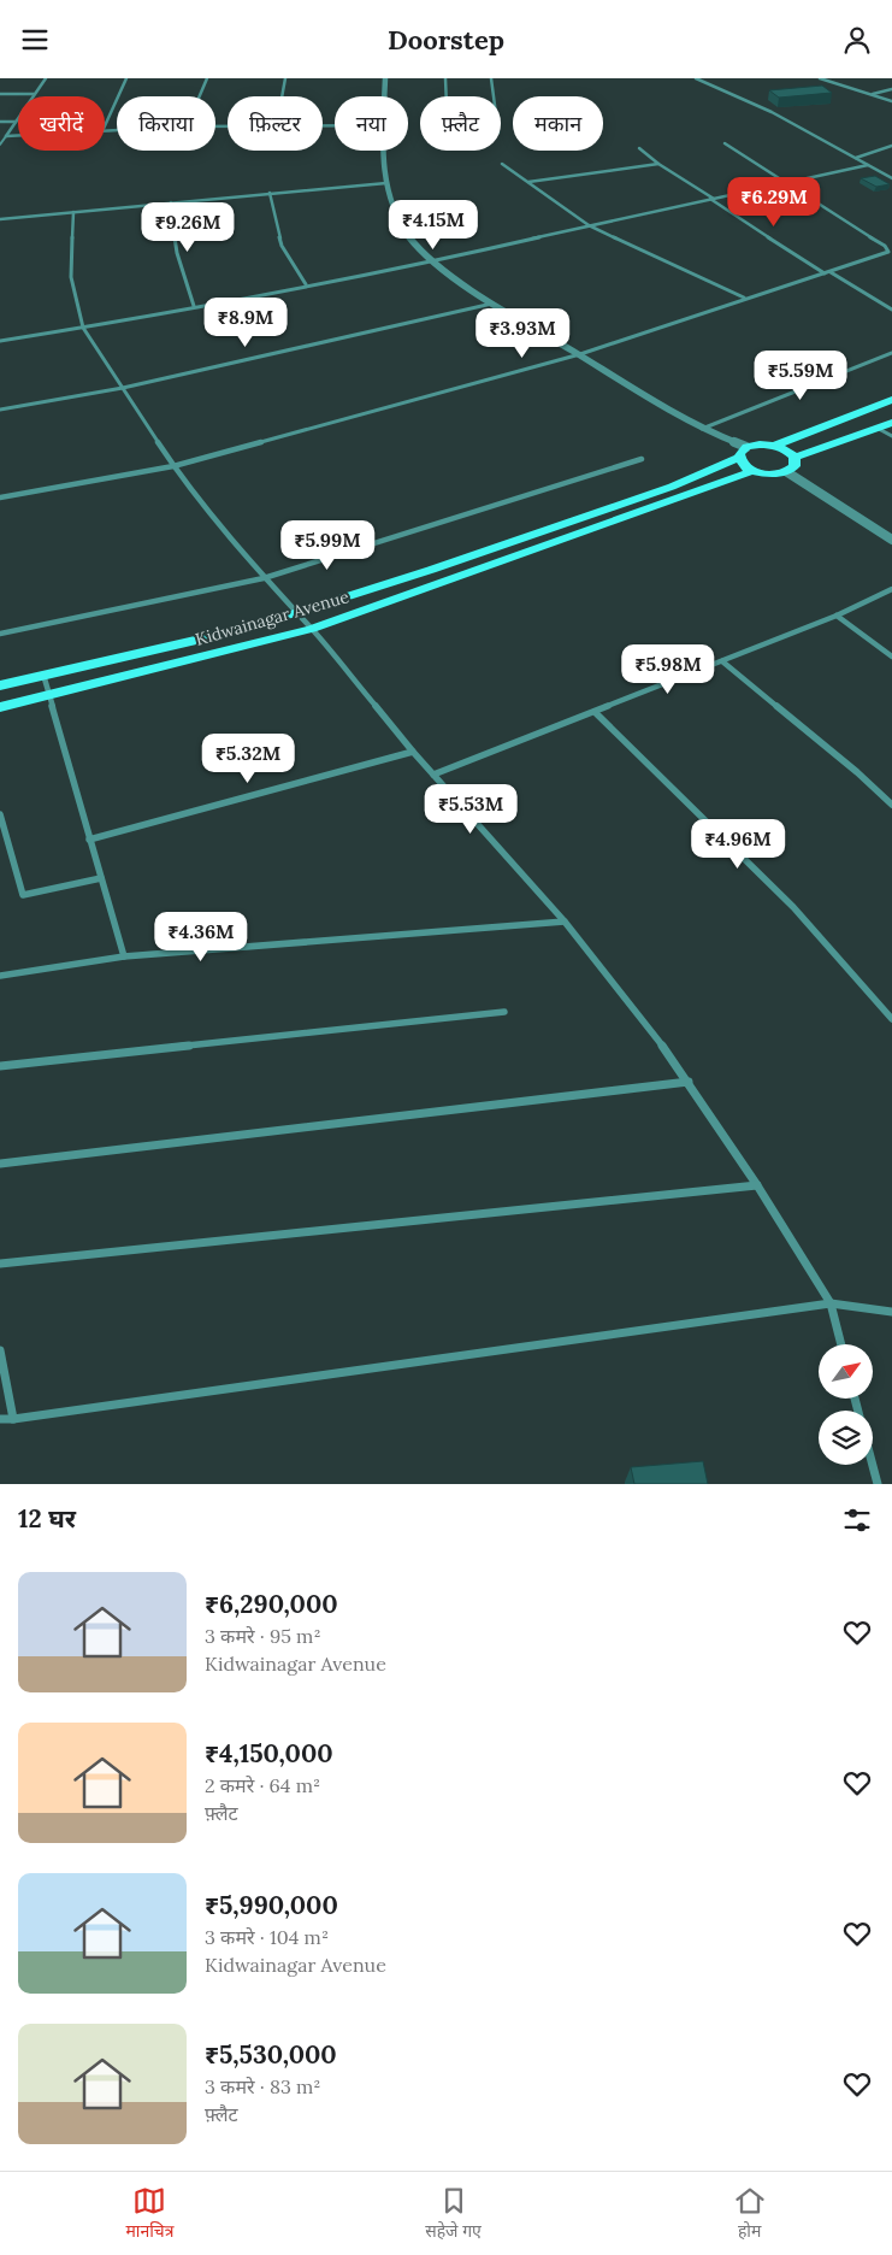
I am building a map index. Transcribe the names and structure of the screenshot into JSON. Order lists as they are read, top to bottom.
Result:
{
  "streets": {
    "main road": ["Kidwainagar Avenue"]
  },
  "north": "top right",
  "page": {
    "header": "Doorstep",
    "chip": [
      "खरीदें",
      "किराया",
      "फ़िल्टर",
      "नया",
      "फ़्लैट",
      "मकान"
    ],
    "price": [
      "₹6.29M",
      "₹4.15M",
      "₹9.26M",
      "₹8.9M",
      "₹3.93M",
      "₹5.59M",
      "₹5.99M",
      "₹5.98M",
      "₹5.32M",
      "₹5.53M",
      "₹4.96M",
      "₹4.36M"
    ],
    "heading": "12 घर",
    "list": [
      {
        "name": "₹6,290,000",
        "note": "3 कमरे · 95 m² · Kidwainagar Avenue"
      },
      {
        "name": "₹4,150,000",
        "note": "2 कमरे · 64 m² · फ़्लैट"
      },
      {
        "name": "₹5,990,000",
        "note": "3 कमरे · 104 m² · Kidwainagar Avenue"
      },
      {
        "name": "₹5,530,000",
        "note": "3 कमरे · 83 m² · फ़्लैट"
      }
    ],
    "tabs": ["मानचित्र", "सहेजे गए", "होम"]
  }
}
